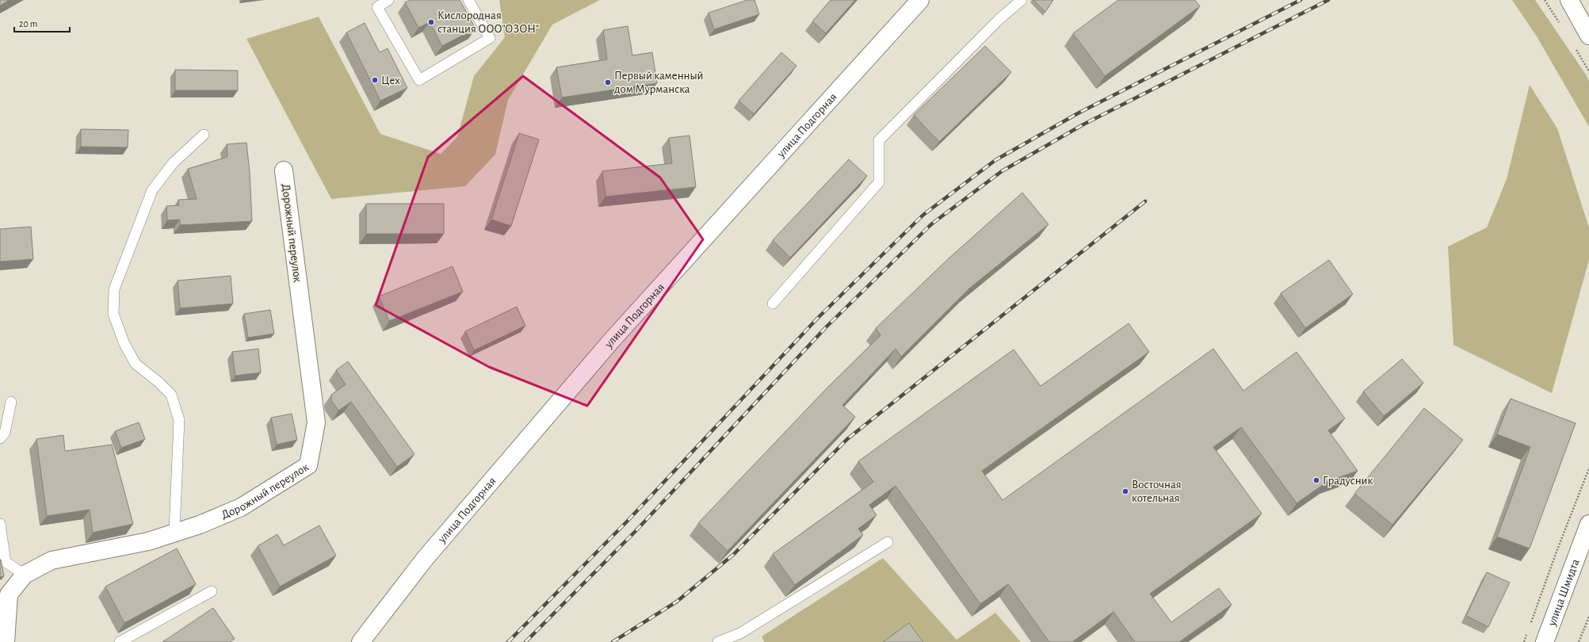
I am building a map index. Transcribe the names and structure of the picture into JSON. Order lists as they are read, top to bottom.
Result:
{
  "streets": {
    "main road": ["улица Подгорная", "Дорожный переулок", "улица Шмидта"]
  },
  "places": [
    "Кислородная станция ООО\"ОЗОН\"",
    "Цех",
    "Первый каменный дом Мурманска",
    "Градусник",
    "Восточная котельная"
  ],
  "scale_bar": "20 m"
}
